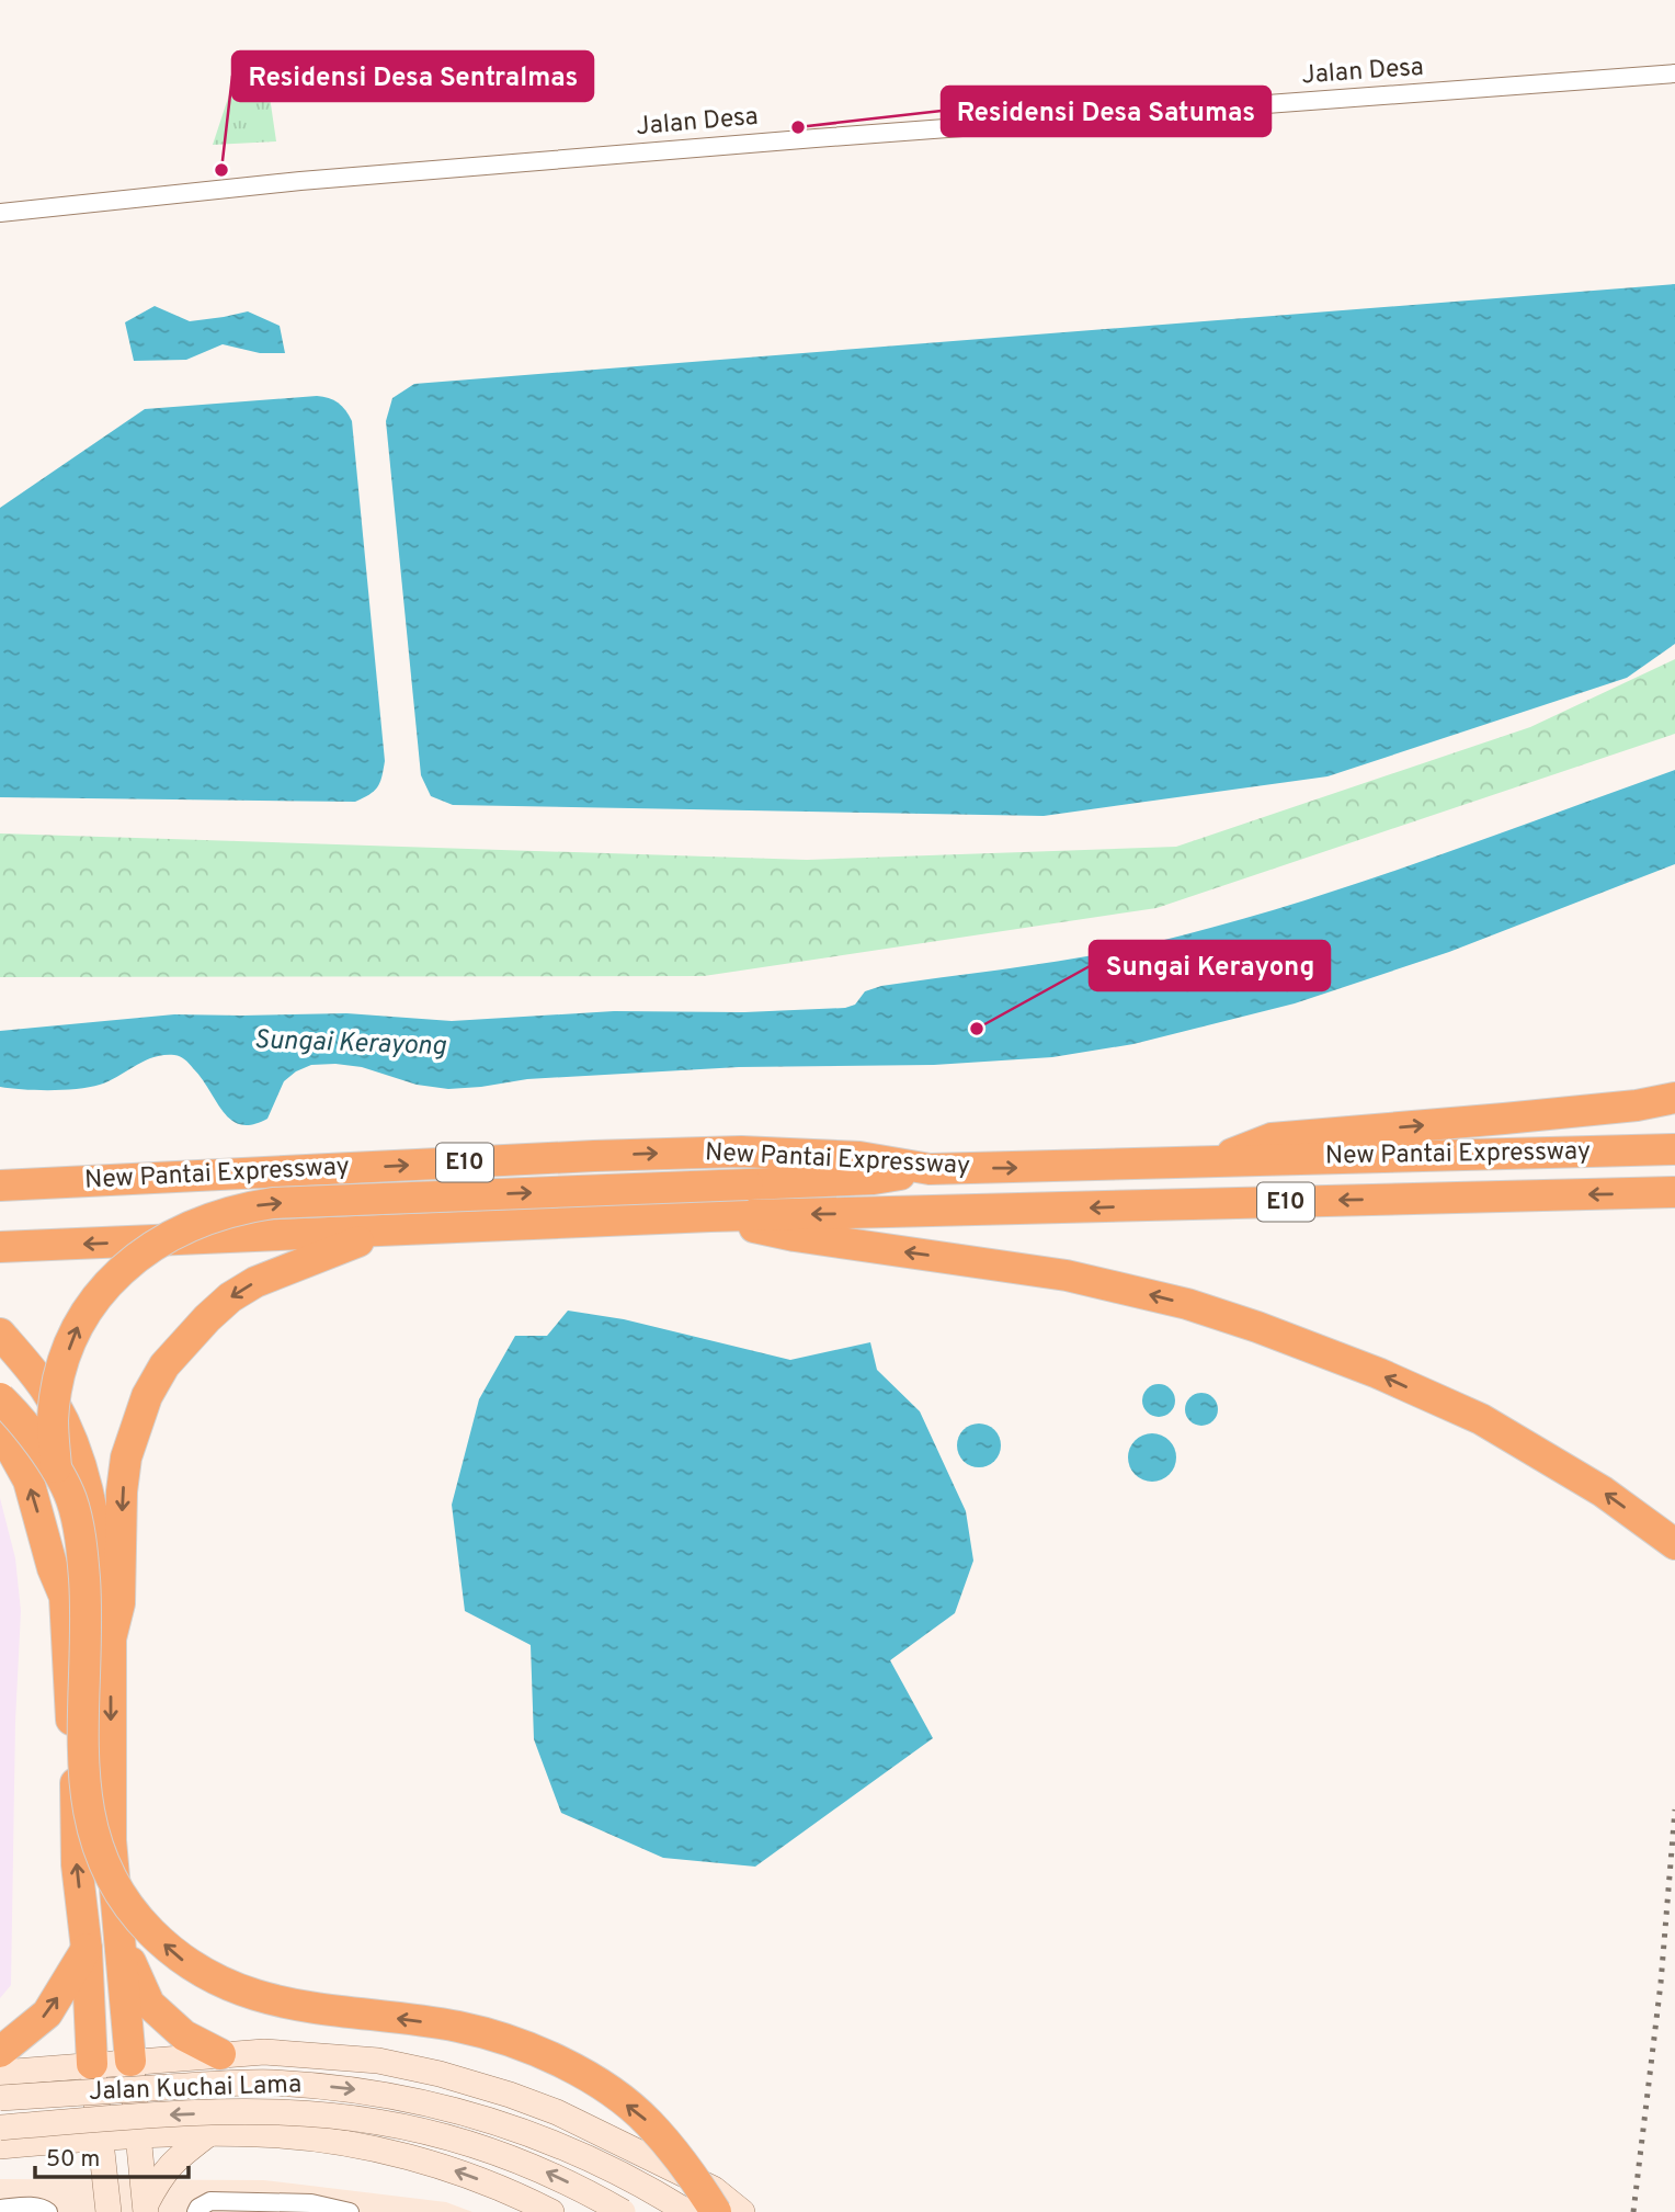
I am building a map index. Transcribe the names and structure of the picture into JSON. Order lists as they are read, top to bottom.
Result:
{
  "streets": {
    "highway": ["New Pantai Expressway", "E10"],
    "main road": ["Jalan Kuchai Lama"],
    "street": ["Jalan Desa"]
  },
  "water": ["Sungai Kerayong"],
  "places": ["Residensi Desa Satumas", "Residensi Desa Sentralmas", "Sungai Kerayong"],
  "scale_bar": "50 m"
}
